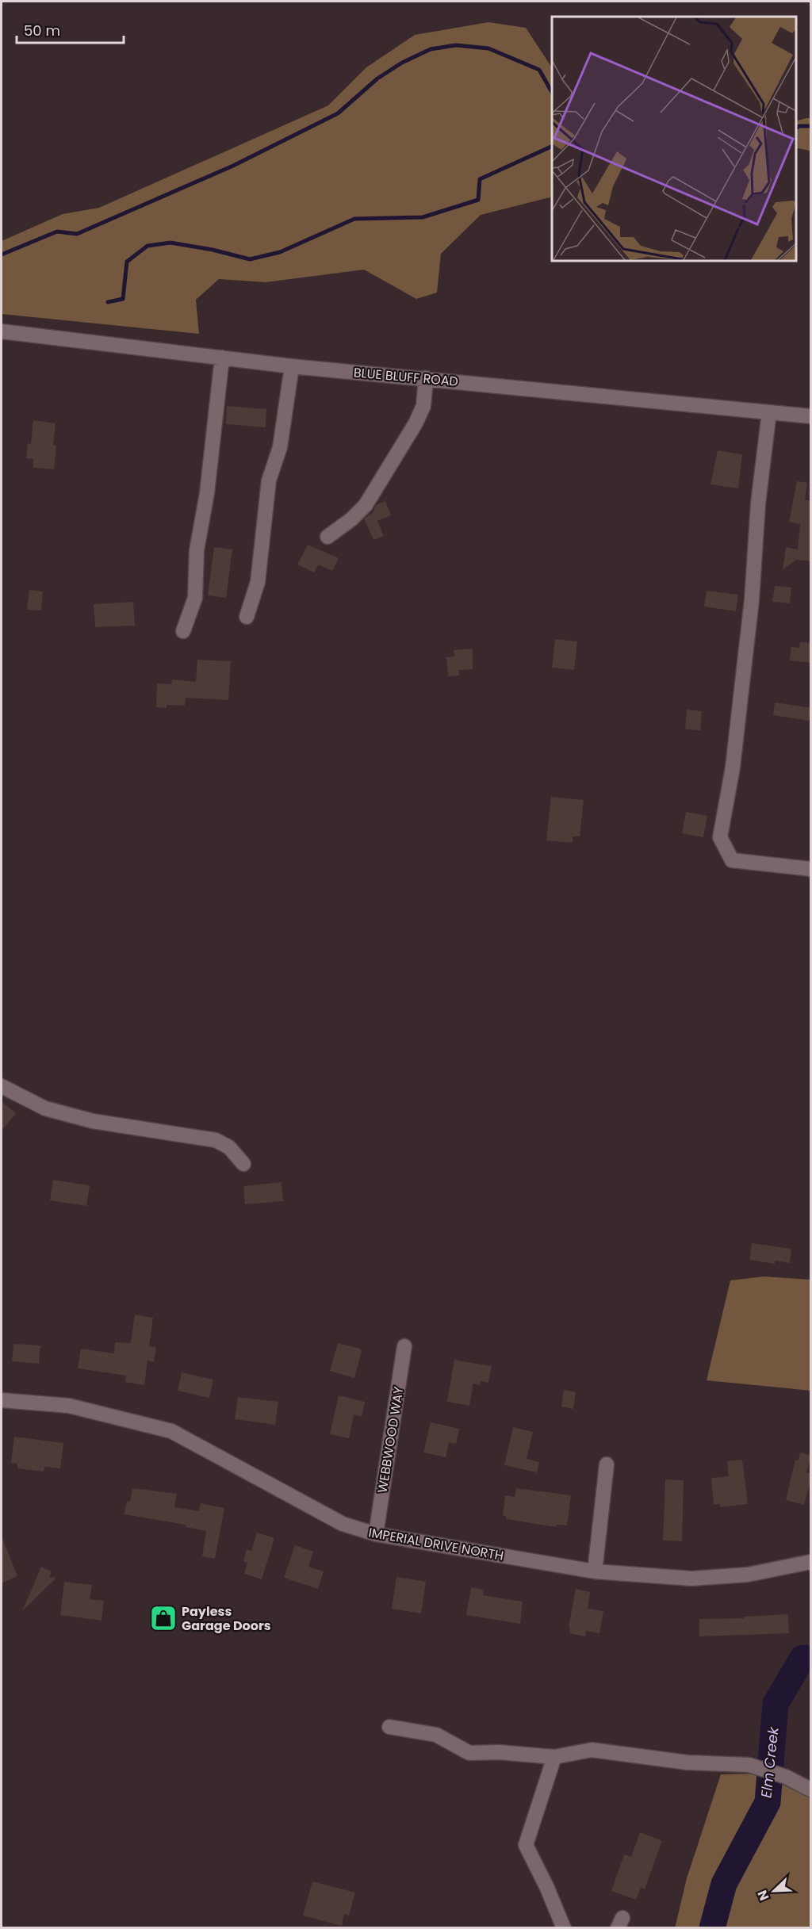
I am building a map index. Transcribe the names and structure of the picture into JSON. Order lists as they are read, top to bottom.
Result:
{
  "streets": {
    "street": ["BLUE BLUFF ROAD", "WEBBWOOD WAY", "IMPERIAL DRIVE NORTH"]
  },
  "crossings": [
    ["WEBBWOOD WAY", "IMPERIAL DRIVE NORTH"]
  ],
  "water": ["Elm Creek"],
  "places": {
    "shop": ["Payless Garage Doors"]
  },
  "scale_bar": "50 m",
  "north": "bottom left"
}
